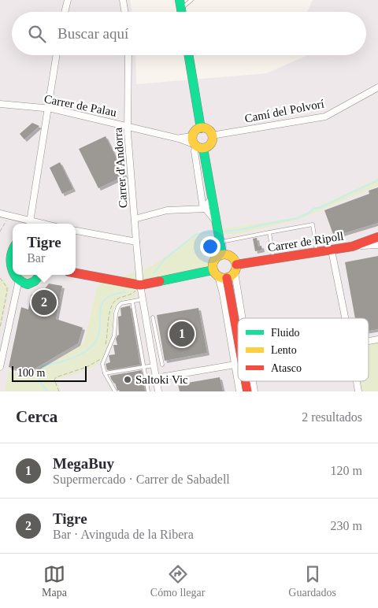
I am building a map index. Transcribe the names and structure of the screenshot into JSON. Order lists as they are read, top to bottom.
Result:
{
  "streets": {
    "street": [
      "Carrer de Palau",
      "Camí del Polvorí",
      "Carrer d'Andorra",
      "Carrer de Ripoll"
    ]
  },
  "crossings": [
    ["Carrer de Palau", "Camí del Polvorí"],
    ["Carrer de Palau", "Carrer d'Andorra"],
    ["Carrer d'Andorra", "Carrer de Ripoll"]
  ],
  "places": ["Saltoki Vic"],
  "legend": ["Fluido", "Lento", "Atasco"],
  "scale_bar": "100 m",
  "page": {
    "search": "Buscar aquí",
    "popup": ["Tigre", "Bar"],
    "pins": ["2", "1"],
    "scale": "100 m",
    "heading": ["Cerca", "2 resultados"],
    "list": [
      {
        "mark": "1",
        "name": "MegaBuy",
        "note": "Supermercado · Carrer de Sabadell",
        "value": "120 m"
      },
      {
        "mark": "2",
        "name": "Tigre",
        "note": "Bar · Avinguda de la Ribera",
        "value": "230 m"
      }
    ],
    "nav": ["Mapa", "Cómo llegar", "Guardados"]
  }
}
